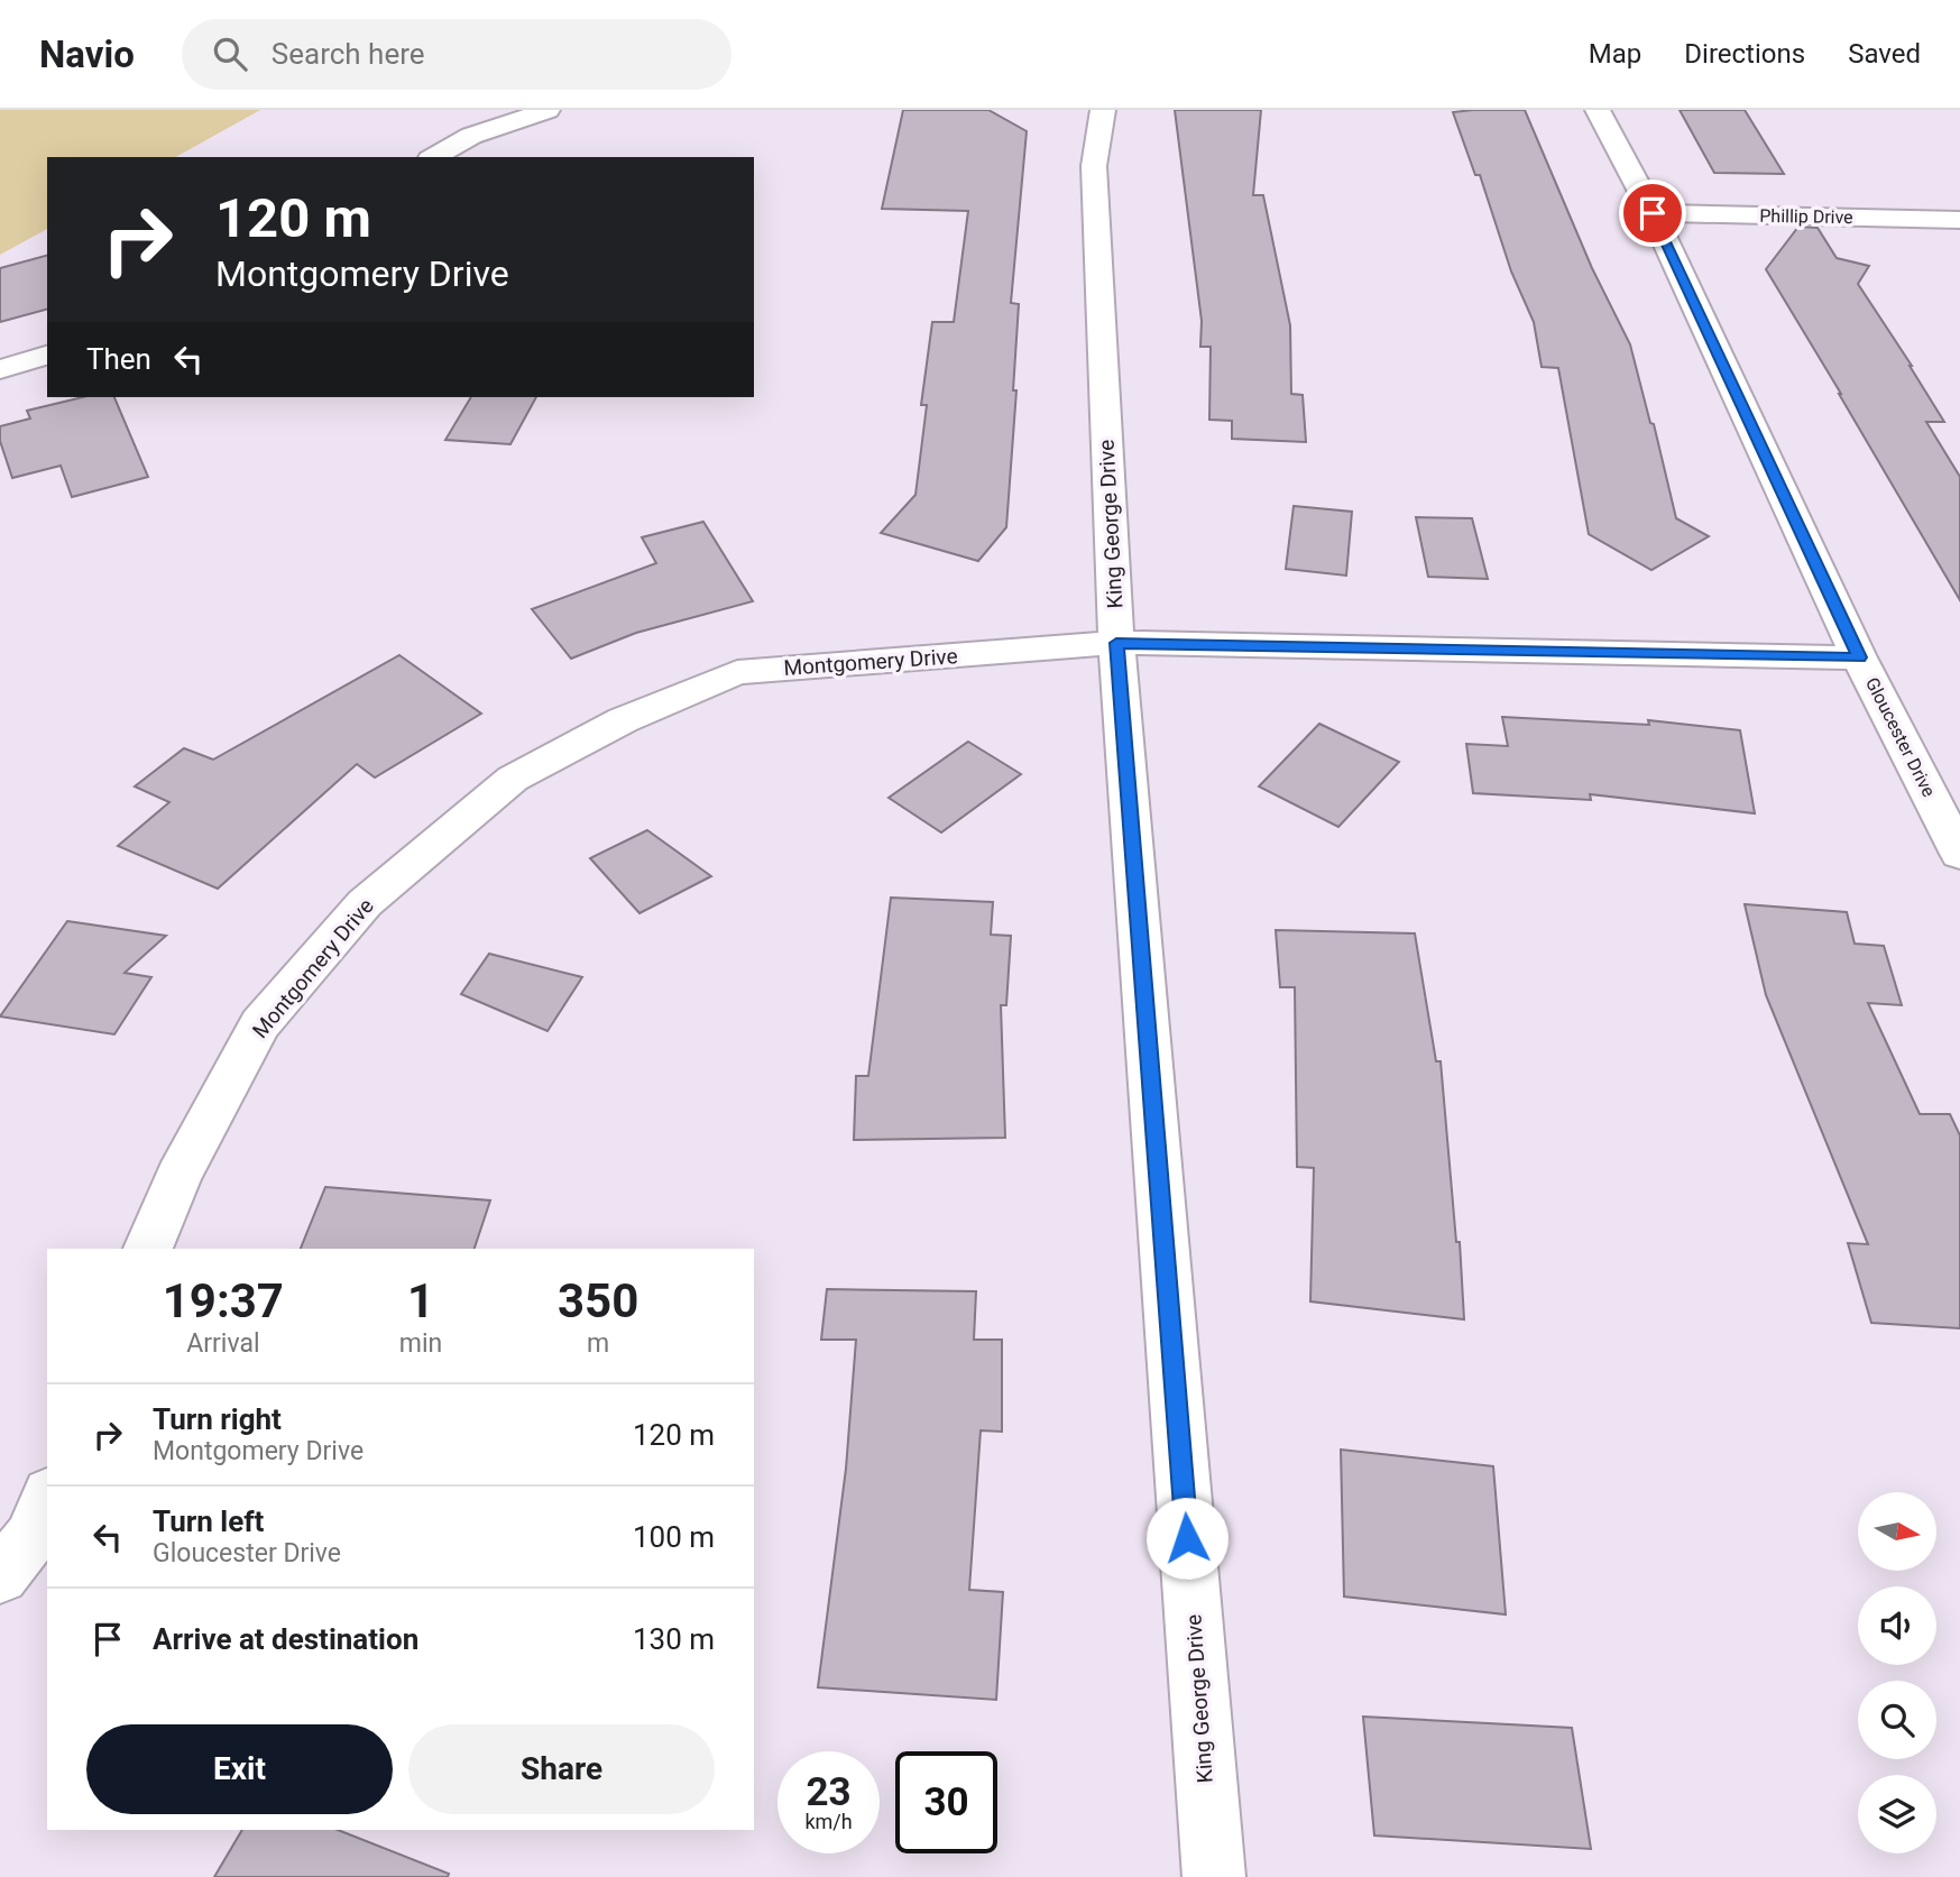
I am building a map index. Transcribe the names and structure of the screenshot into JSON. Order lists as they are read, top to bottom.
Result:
{
  "streets": {
    "street": [
      "Phillip Drive",
      "King George Drive",
      "Montgomery Drive",
      "Gloucester Drive"
    ]
  },
  "crossings": [
    ["Phillip Drive", "Gloucester Drive"],
    ["King George Drive", "Montgomery Drive"],
    ["Montgomery Drive", "Gloucester Drive"]
  ],
  "north": "right",
  "page": {
    "header": "Navio",
    "search": "Search here",
    "nav": ["Map", "Directions", "Saved"],
    "turn": ["120 m", "Montgomery Drive"],
    "then": "Then",
    "eta": [
      "19:37",
      "Arrival",
      "1",
      "min",
      "350",
      "m"
    ],
    "list": [
      {
        "name": "Turn right",
        "note": "Montgomery Drive",
        "value": "120 m"
      },
      {
        "name": "Turn left",
        "note": "Gloucester Drive",
        "value": "100 m"
      },
      {
        "name": "Arrive at destination",
        "value": "130 m"
      }
    ],
    "buttons": ["Exit", "Share"],
    "speed": "23 km/h",
    "limit": "30"
  }
}
